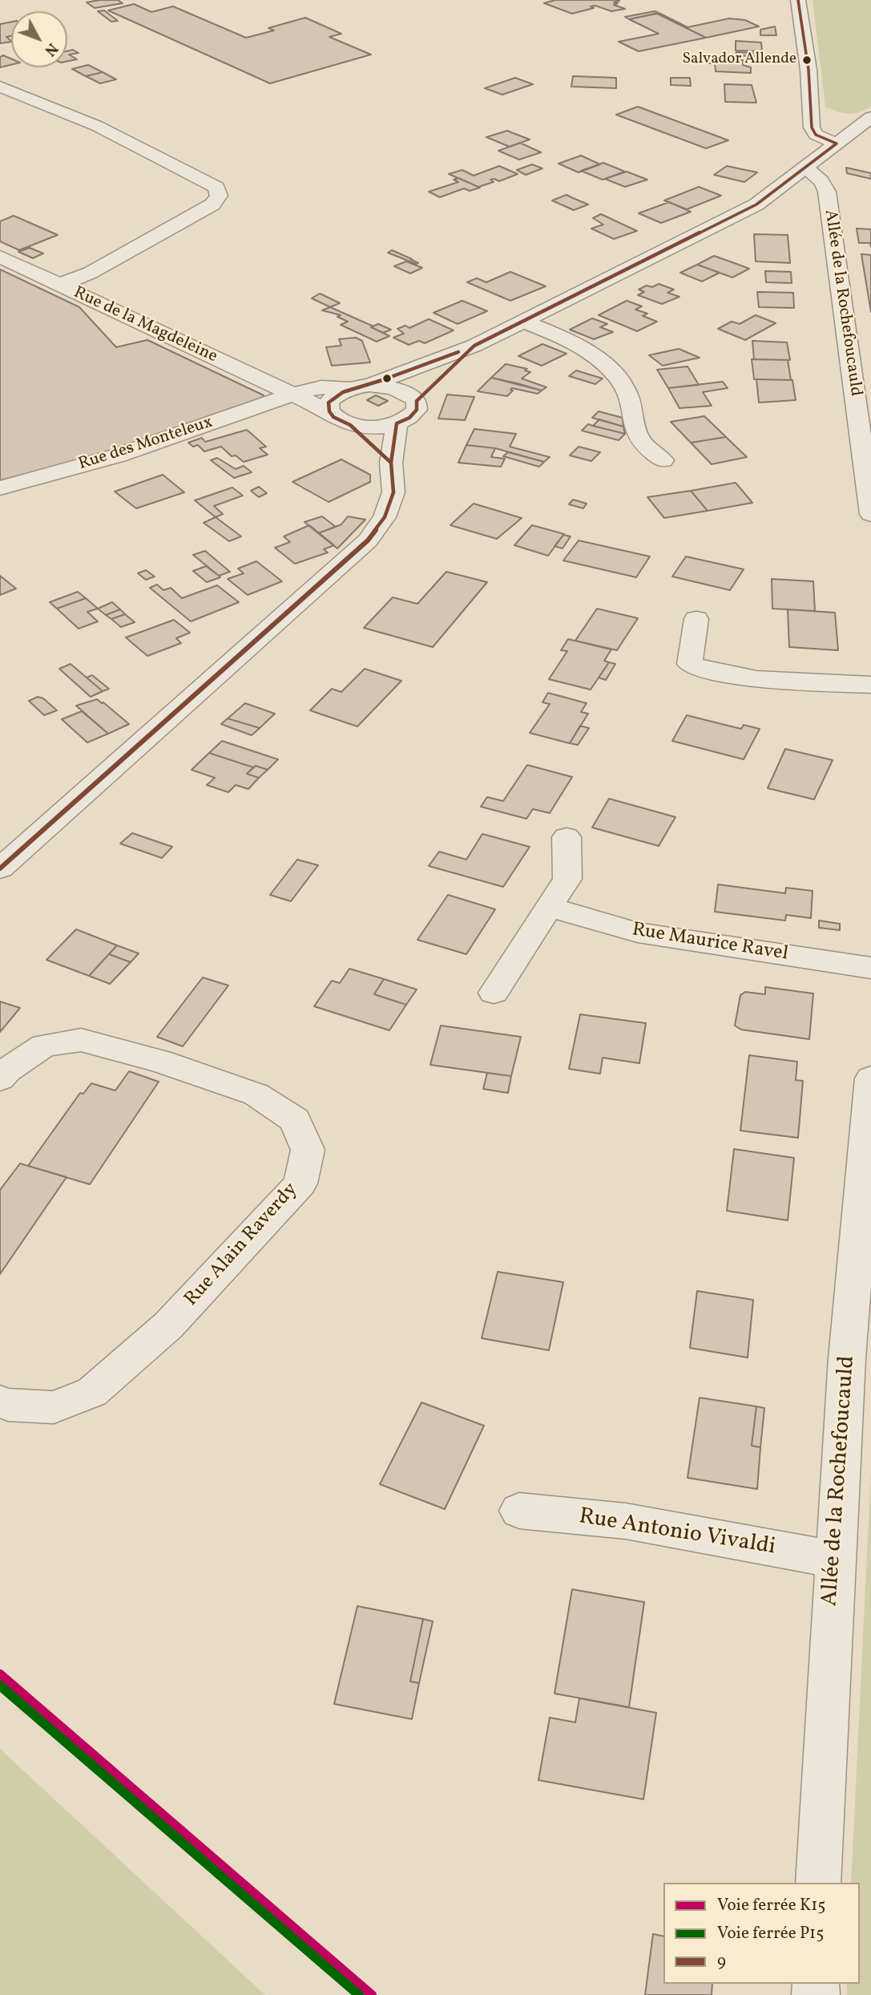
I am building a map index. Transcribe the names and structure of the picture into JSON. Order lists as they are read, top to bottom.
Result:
{
  "streets": {
    "street": [
      "Allée de la Rochefoucauld",
      "Rue de la Magdeleine",
      "Rue des Monteleux",
      "Rue Maurice Ravel",
      "Rue Alain Raverdy",
      "Rue Antonio Vivaldi"
    ]
  },
  "crossings": [
    ["Allée de la Rochefoucauld", "Rue Antonio Vivaldi"],
    ["Rue de la Magdeleine", "Rue des Monteleux"]
  ],
  "places": ["Salvador Allende"],
  "lines": ["transit line 9", "rail line K15", "rail line P15"],
  "legend": ["Voie ferrée K15", "Voie ferrée P15", "9"],
  "north": "bottom right"
}
